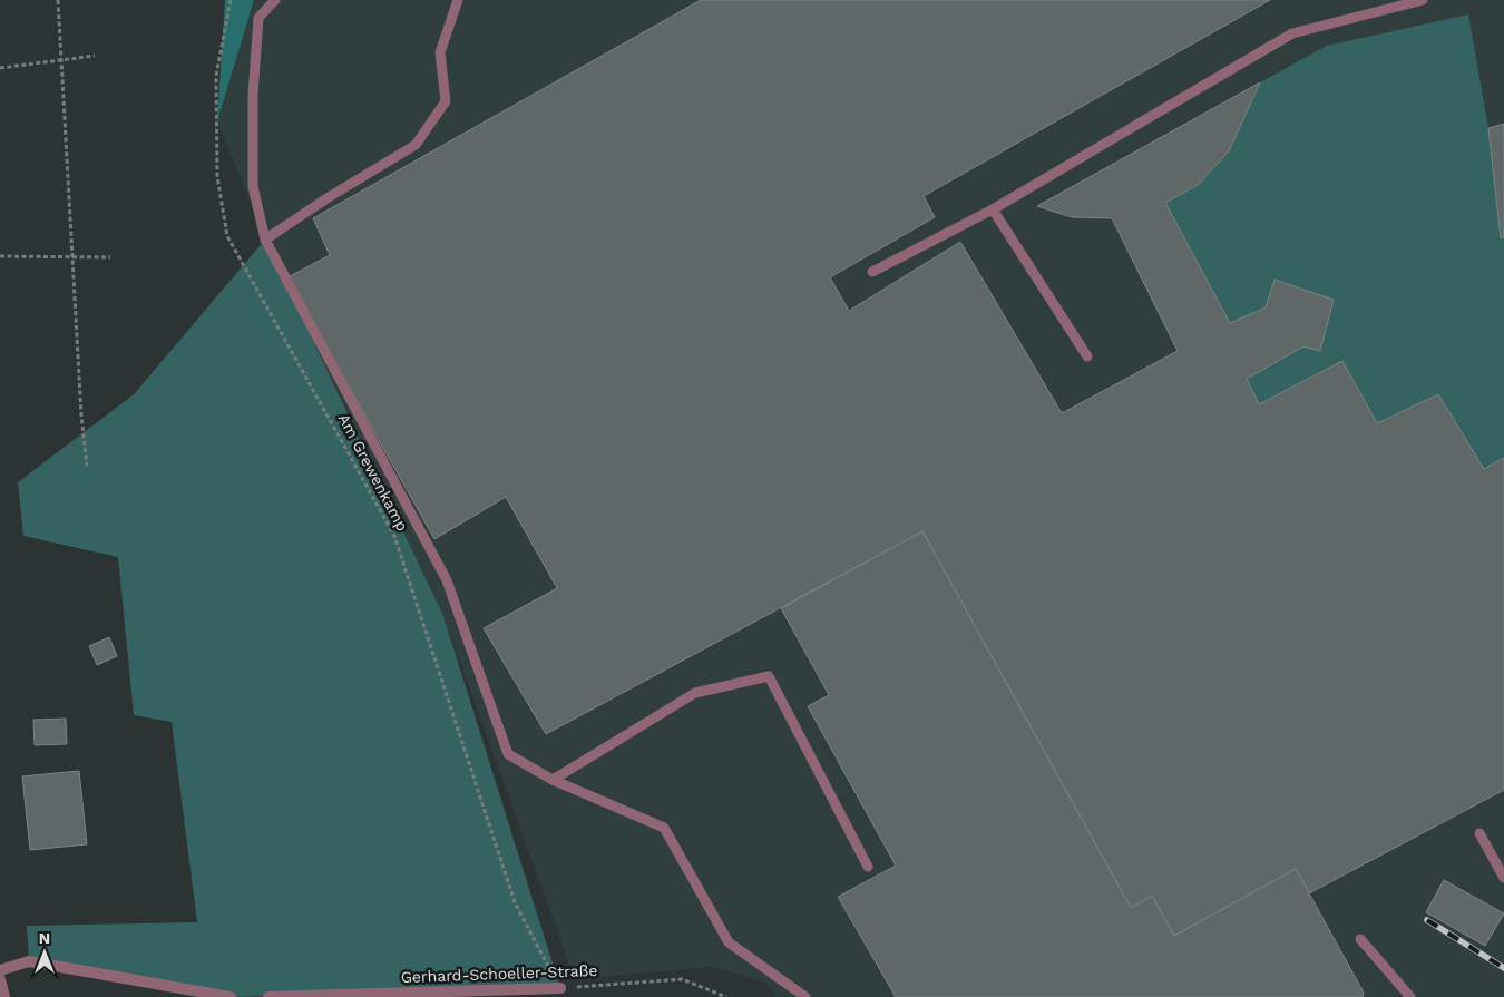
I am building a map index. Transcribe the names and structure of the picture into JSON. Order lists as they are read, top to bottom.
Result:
{
  "streets": {
    "street": ["Gerhard-Schoeller-Straße"],
    "path": ["Am Grewenkamp"]
  },
  "crossings": [
    ["Am Grewenkamp", "Gerhard-Schoeller-Straße"]
  ],
  "north": "top"
}
